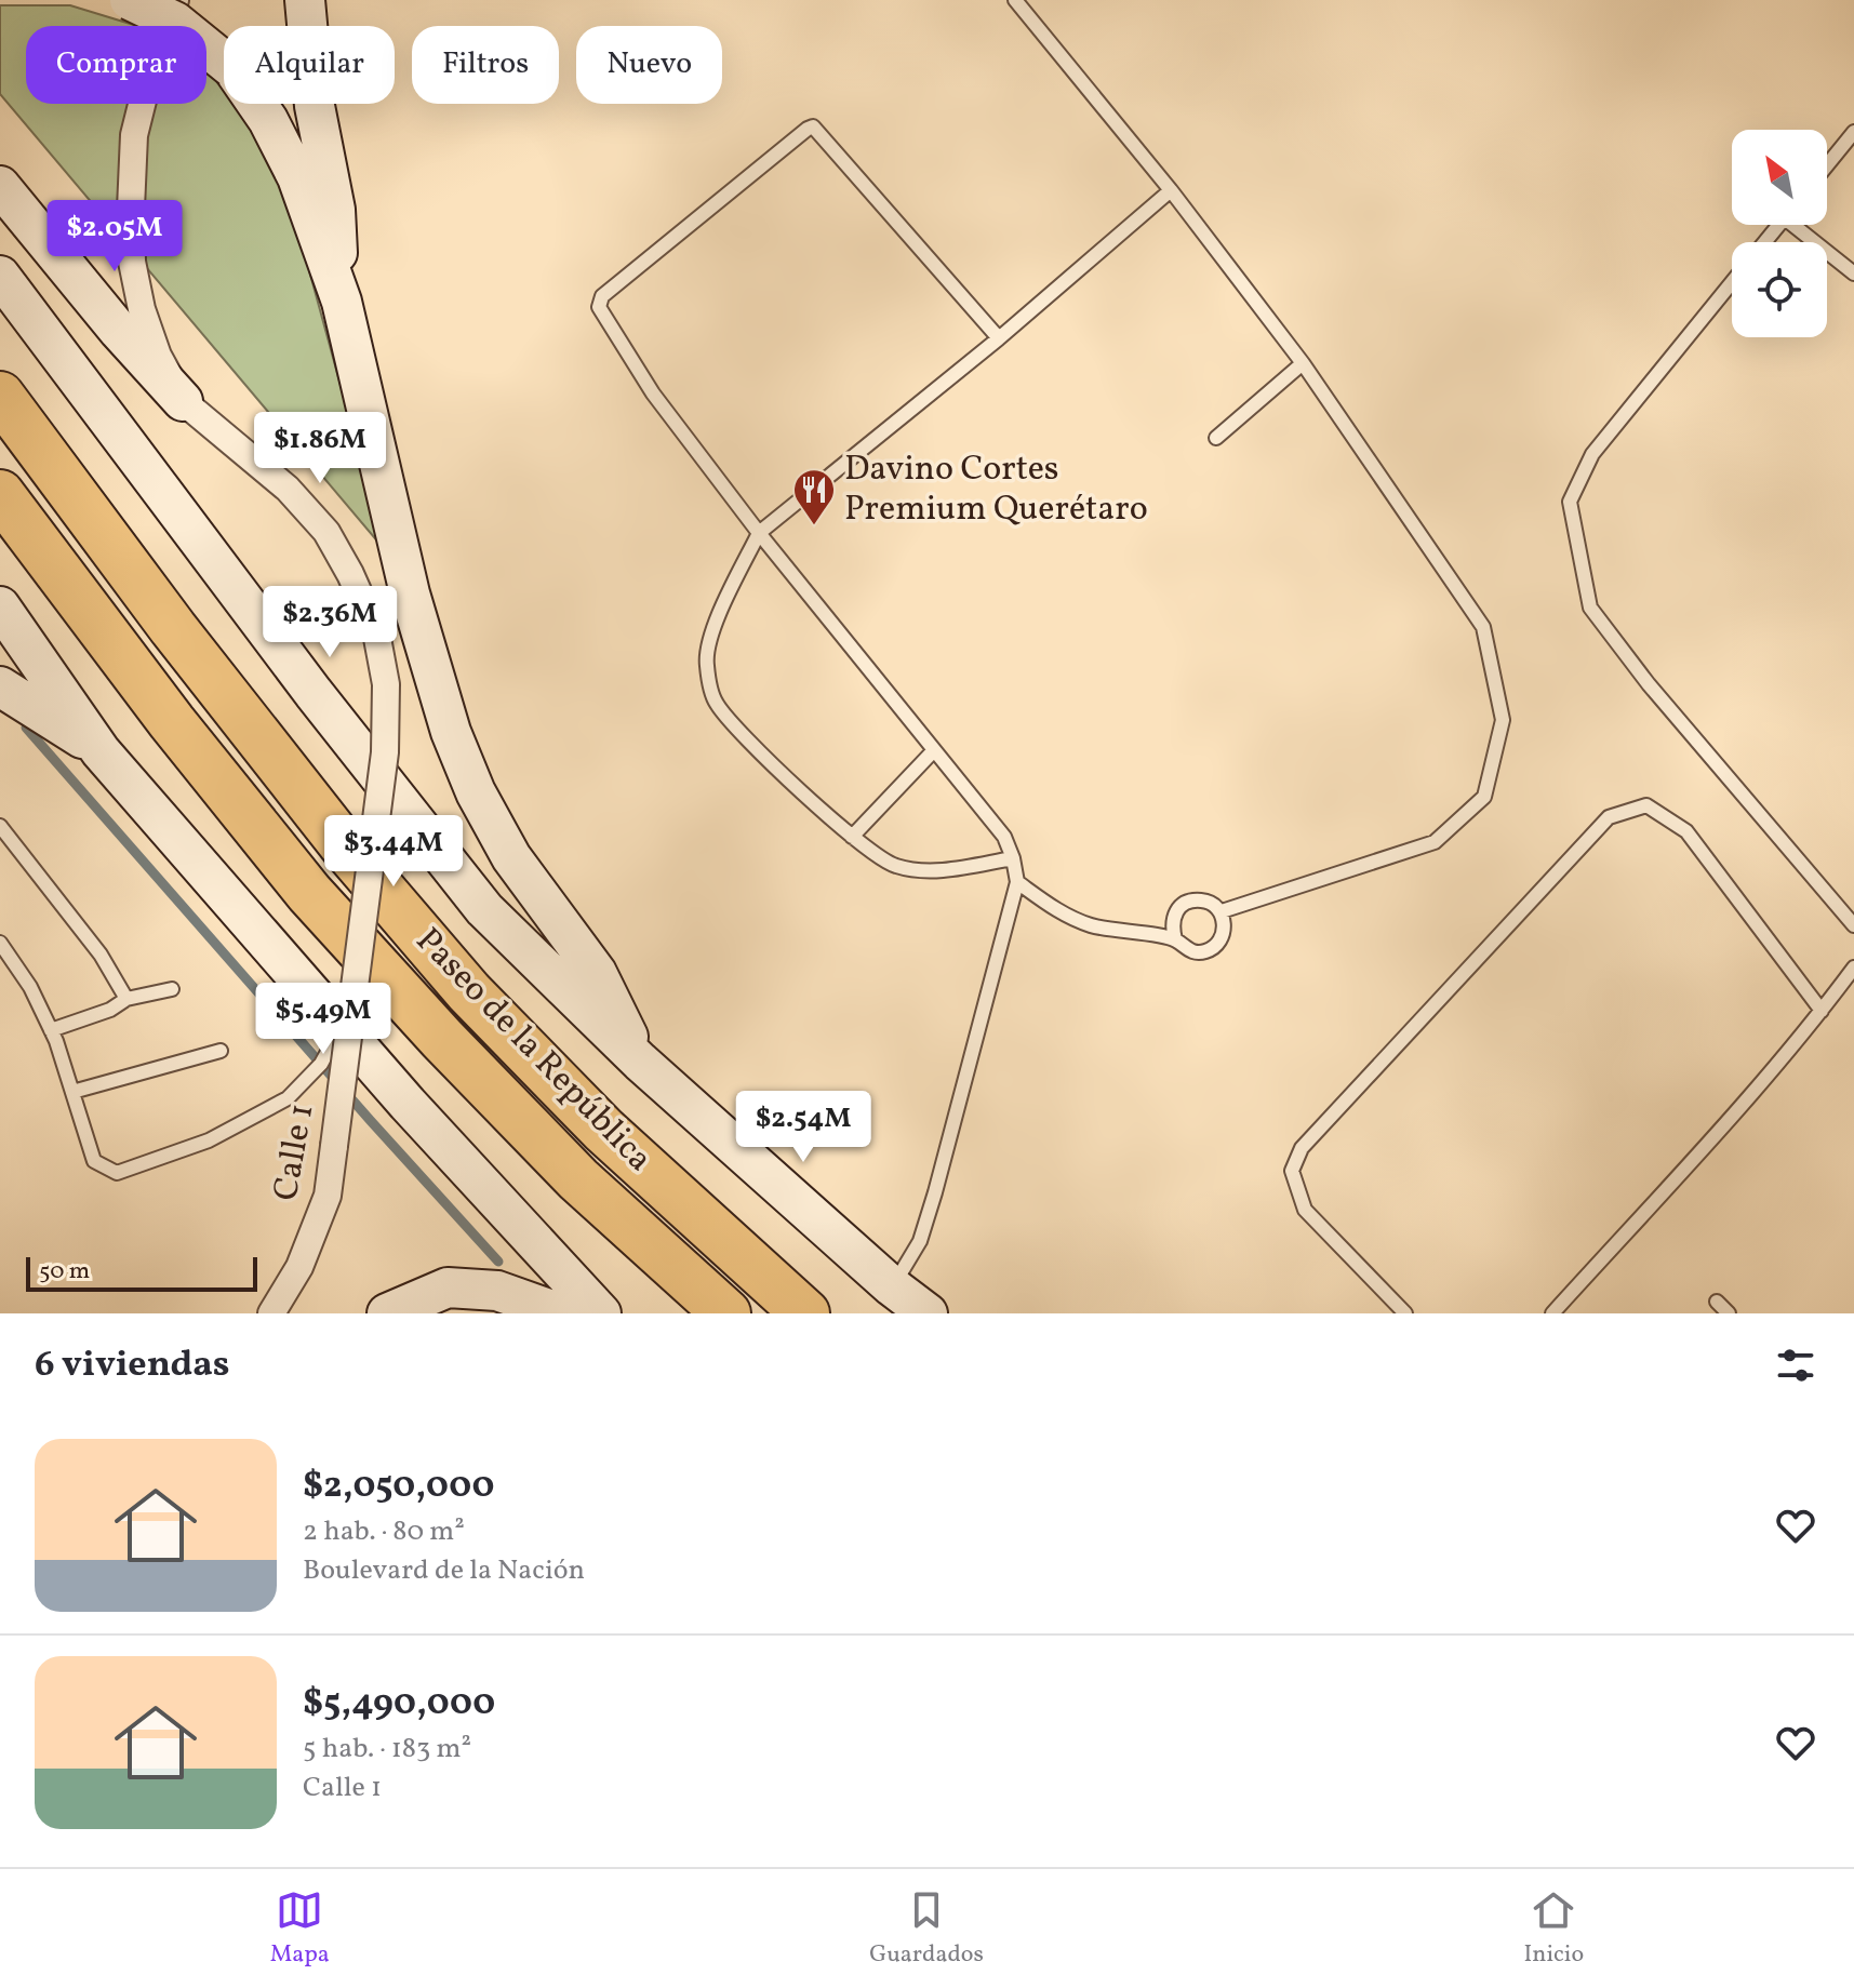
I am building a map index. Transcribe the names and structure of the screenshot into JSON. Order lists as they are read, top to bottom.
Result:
{
  "streets": {
    "highway": ["Paseo de la República"],
    "street": ["Calle 1"]
  },
  "places": {
    "restaurant": ["Davino Cortes Premium Querétaro"]
  },
  "scale_bar": "50 m",
  "north": "top left",
  "page": {
    "chip": [
      "Comprar",
      "Alquilar",
      "Filtros",
      "Nuevo"
    ],
    "price": [
      "$2.05M",
      "$1.86M",
      "$2.36M",
      "$3.44M",
      "$5.49M",
      "$2.54M"
    ],
    "scale": "50 m",
    "heading": "6 viviendas",
    "list": [
      {
        "name": "$2,050,000",
        "note": "2 hab. · 80 m² · Boulevard de la Nación"
      },
      {
        "name": "$5,490,000",
        "note": "5 hab. · 183 m² · Calle 1"
      }
    ],
    "tabs": ["Mapa", "Guardados", "Inicio"]
  }
}
